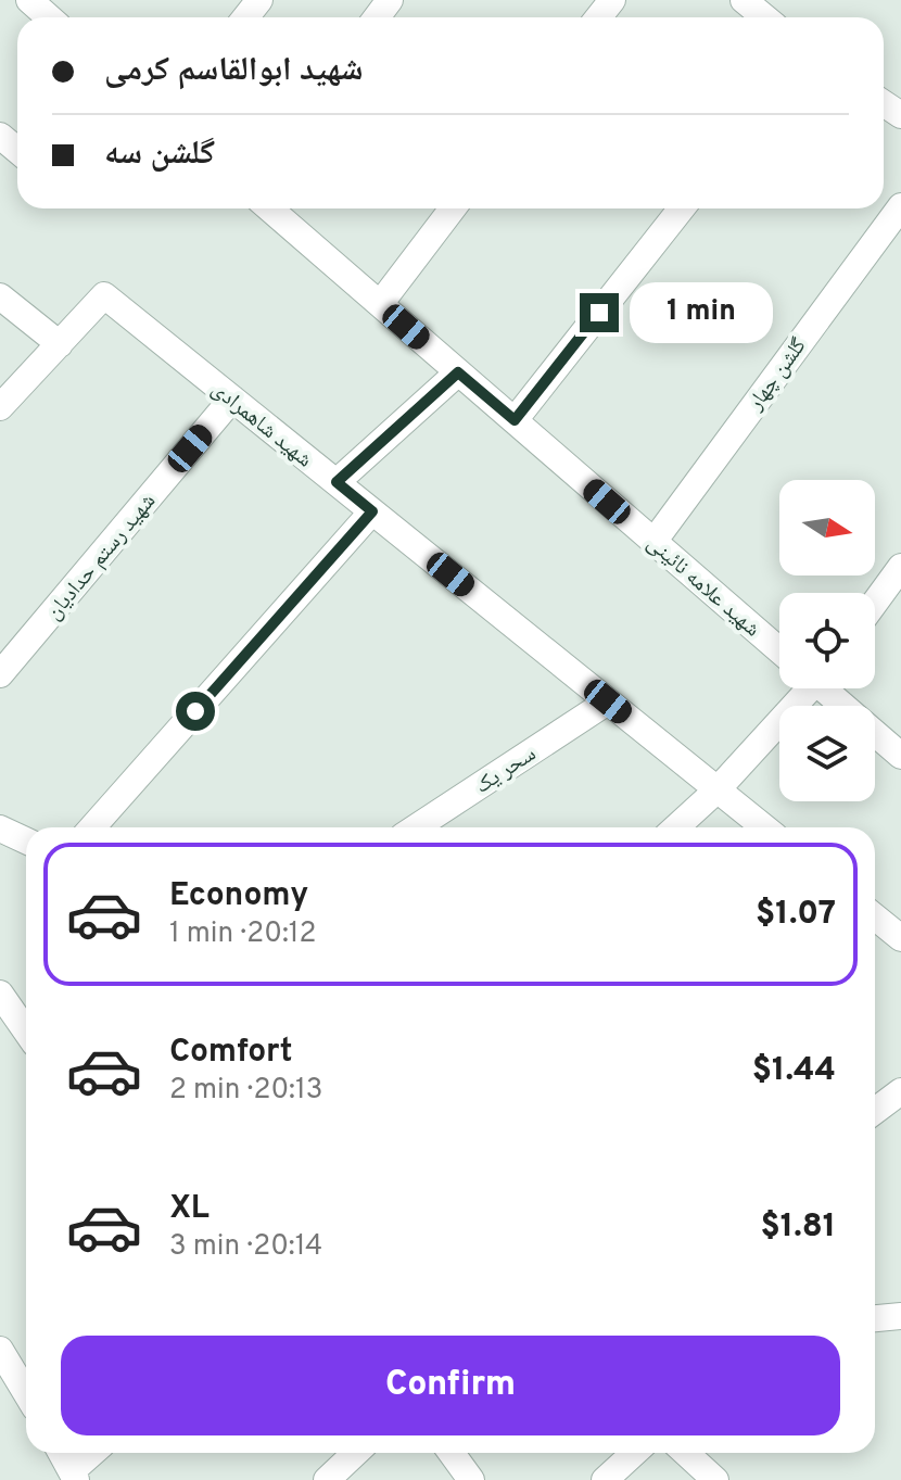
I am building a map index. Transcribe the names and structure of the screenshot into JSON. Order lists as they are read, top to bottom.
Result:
{
  "streets": {
    "street": [
      "گلشن چهار",
      "شهید شاهمرادی",
      "شهید رستم حدادیان",
      "شهید علامه‌ نائینی",
      "سحر یک"
    ]
  },
  "crossings": [
    ["گلشن چهار", "شهید علامه‌ نائینی"],
    ["شهید شاهمرادی", "شهید رستم حدادیان"],
    ["شهید شاهمرادی", "سحر یک"]
  ],
  "north": "right",
  "page": {
    "banner": ["شهید ابوالقاسم کرمی", "گلشن سه"],
    "bubble": "1 min",
    "list": [
      {
        "name": "Economy",
        "note": "1 min · 20:12",
        "value": "$1.07"
      },
      {
        "name": "Comfort",
        "note": "2 min · 20:13",
        "value": "$1.44"
      },
      {
        "name": "XL",
        "note": "3 min · 20:14",
        "value": "$1.81"
      }
    ],
    "buttons": "Confirm"
  }
}
